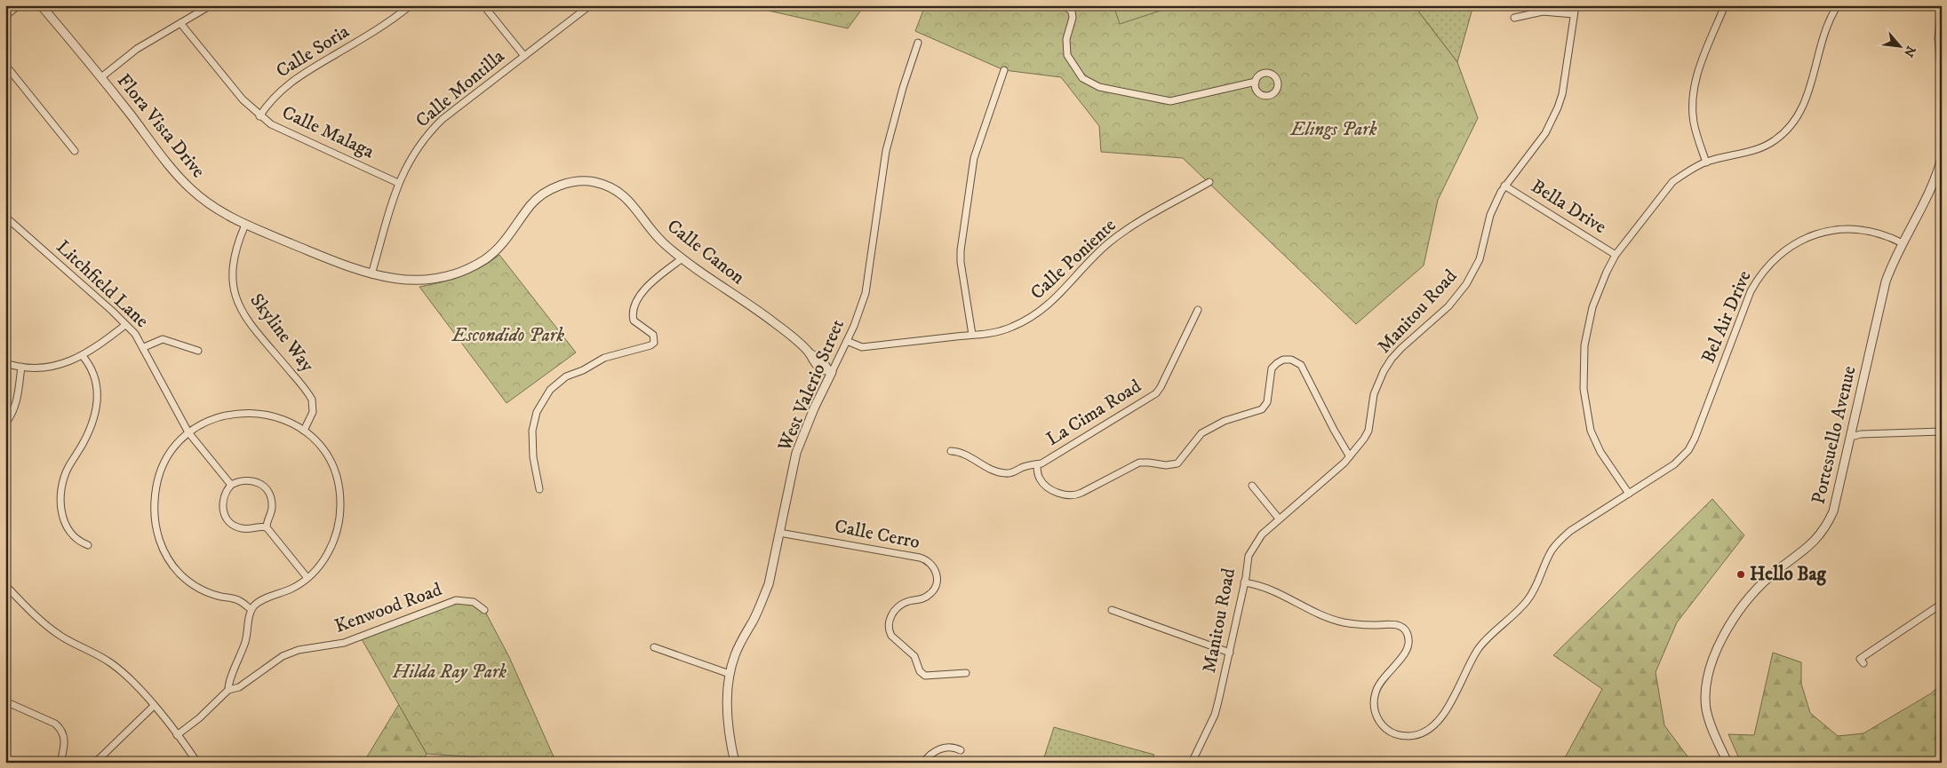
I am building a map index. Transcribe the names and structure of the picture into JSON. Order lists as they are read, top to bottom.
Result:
{
  "streets": {
    "street": [
      "Calle Soria",
      "Calle Montilla",
      "Flora Vista Drive",
      "Calle Malaga",
      "Bella Drive",
      "Calle Canon",
      "Calle Poniente",
      "Litchfield Lane",
      "Manitou Road",
      "Bel Air Drive",
      "Skyline Way",
      "West Valerio Street",
      "La Cima Road",
      "Portesuello Avenue",
      "Calle Cerro",
      "Kenwood Road"
    ]
  },
  "crossings": [
    ["Calle Soria", "Calle Malaga"],
    ["Calle Montilla", "Flora Vista Drive"],
    ["Calle Montilla", "Calle Malaga"],
    ["Flora Vista Drive", "Calle Canon"],
    ["Flora Vista Drive", "Skyline Way"],
    ["Bella Drive", "Manitou Road"],
    ["Calle Canon", "West Valerio Street"],
    ["Calle Poniente", "West Valerio Street"],
    ["Manitou Road", "Bel Air Drive"],
    ["Manitou Road", "La Cima Road"],
    ["Bel Air Drive", "Portesuello Avenue"],
    ["West Valerio Street", "Calle Cerro"]
  ],
  "parks": ["Elings Park", "Escondido Park", "Hilda Ray Park"],
  "places": ["Hello Bag"],
  "north": "bottom right"
}
